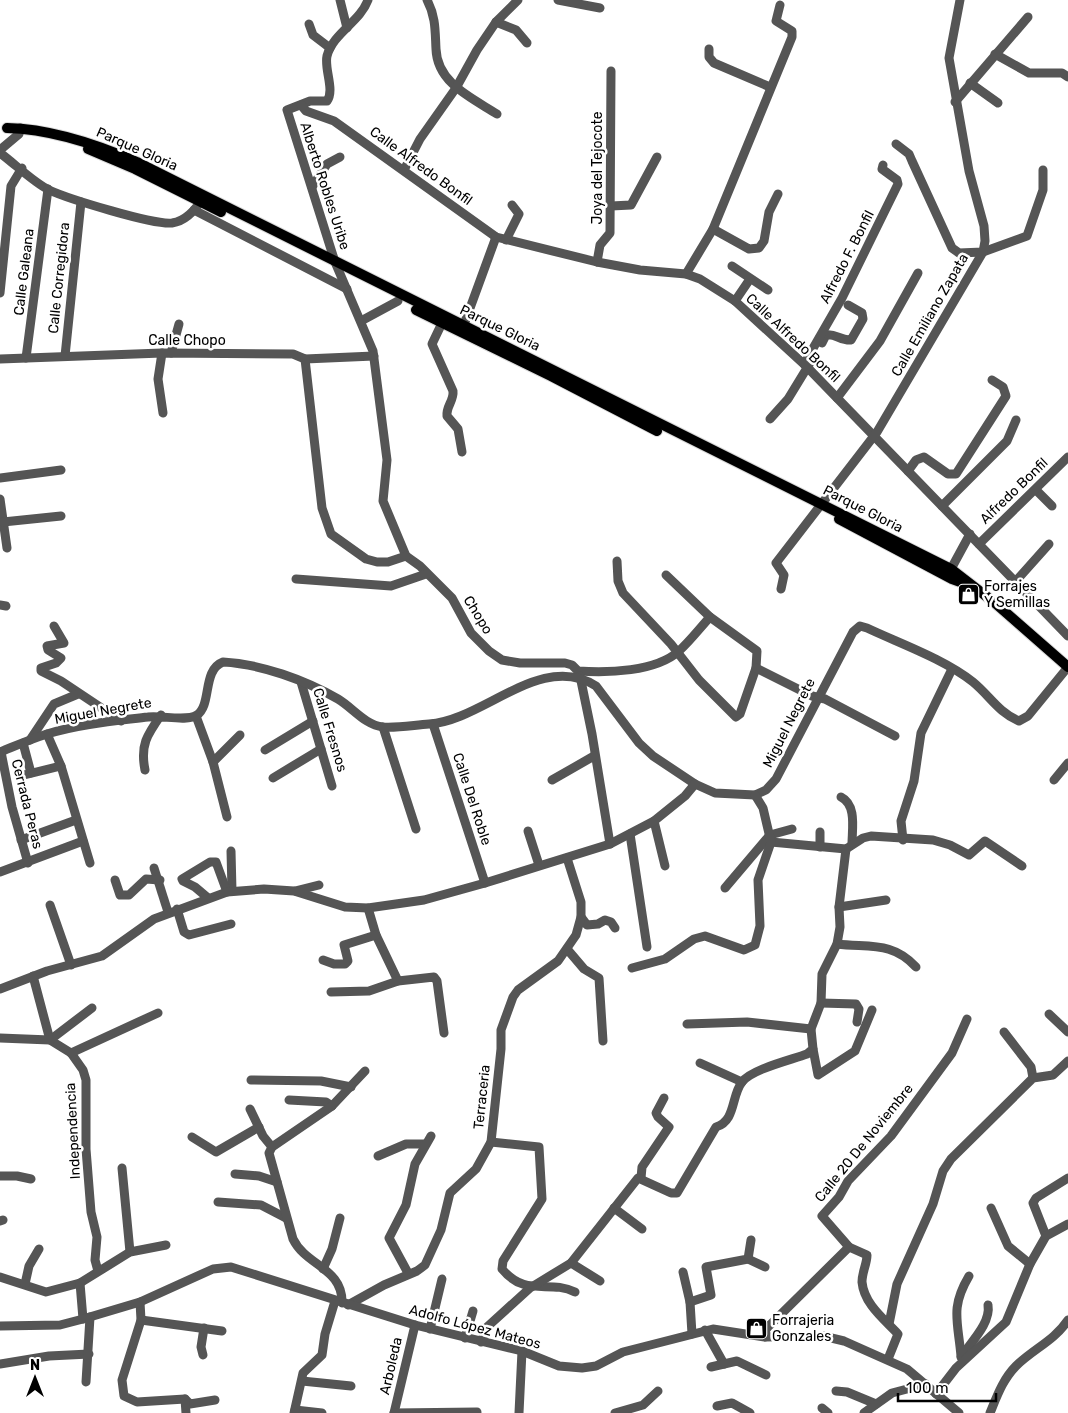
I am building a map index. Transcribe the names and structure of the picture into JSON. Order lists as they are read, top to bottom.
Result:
{
  "streets": {
    "main road": ["Parque Gloria"],
    "street": [
      "Calle Alfredo Bonfil",
      "Joya del Tejocote",
      "Alberto Robles Uribe",
      "Alfredo F. Bonfil",
      "Calle Galeana",
      "Calle Corregidora",
      "Calle Emiliano Zapata",
      "Calle Chopo",
      "Alfredo Bonfil",
      "Chopo",
      "Miguel Negrete",
      "Calle Fresnos",
      "Calle Del Roble",
      "Cerrada Peras",
      "Terraceria",
      "Independencia",
      "Calle 20 De Noviembre",
      "Adolfo López Mateos",
      "Arboleda"
    ]
  },
  "crossings": [
    ["Parque Gloria", "Alberto Robles Uribe"],
    ["Parque Gloria", "Calle Emiliano Zapata"],
    ["Parque Gloria", "Miguel Negrete"],
    ["Calle Alfredo Bonfil", "Joya del Tejocote"],
    ["Calle Alfredo Bonfil", "Alberto Robles Uribe"],
    ["Calle Alfredo Bonfil", "Alfredo F. Bonfil"],
    ["Calle Alfredo Bonfil", "Calle Emiliano Zapata"],
    ["Calle Alfredo Bonfil", "Alfredo Bonfil"],
    ["Alberto Robles Uribe", "Chopo"],
    ["Calle Galeana", "Calle Chopo"],
    ["Calle Corregidora", "Calle Chopo"],
    ["Calle Chopo", "Chopo"],
    ["Miguel Negrete", "Cerrada Peras"],
    ["Terraceria", "Adolfo López Mateos"],
    ["Adolfo López Mateos", "Arboleda"]
  ],
  "places": {
    "shop": ["Forrajes Y Semillas", "Forrajeria Gonzales"]
  },
  "scale_bar": "100 m",
  "north": "top"
}
